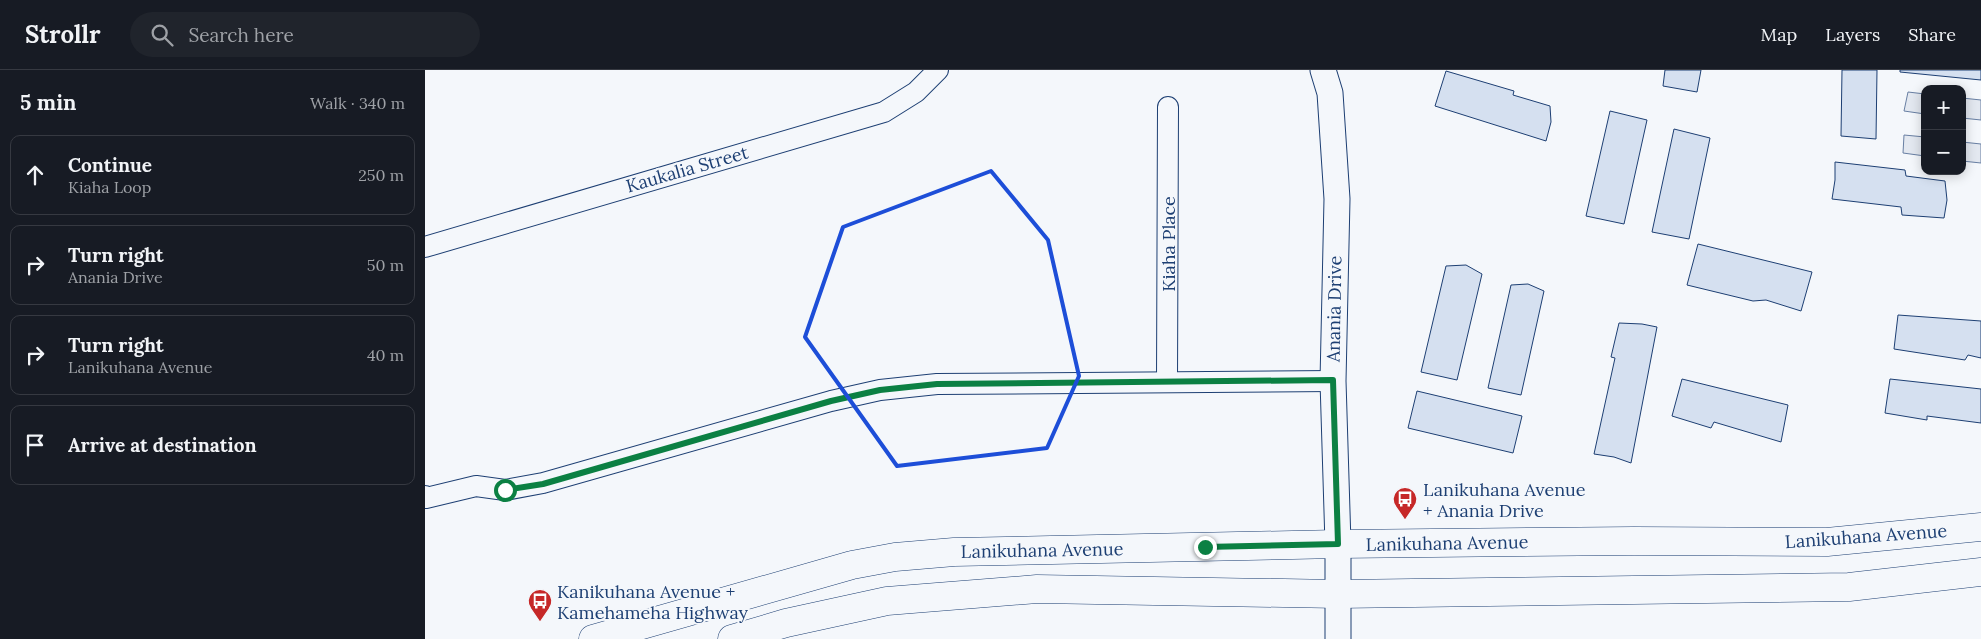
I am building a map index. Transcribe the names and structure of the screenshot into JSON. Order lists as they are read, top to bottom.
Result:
{
  "streets": {
    "main road": ["Lanikuhana Avenue"],
    "street": ["Kaukalia Street", "Kiaha Place", "Anania Drive"]
  },
  "crossings": [
    ["Anania Drive", "Lanikuhana Avenue"]
  ],
  "places": {
    "bus stop": ["Lanikuhana Avenue + Anania Drive", "Kanikuhana Avenue + Kamehameha Highway"]
  },
  "page": {
    "header": "Strollr",
    "search": "Search here",
    "nav": ["Map", "Layers", "Share"],
    "heading": ["5 min", "Walk · 340 m"],
    "map_buttons": ["+", "−"],
    "list": [
      ["Continue", "Kiaha Loop", "250 m"],
      ["Turn right", "Anania Drive", "50 m"],
      ["Turn right", "Lanikuhana Avenue", "40 m"],
      "Arrive at destination"
    ]
  }
}
